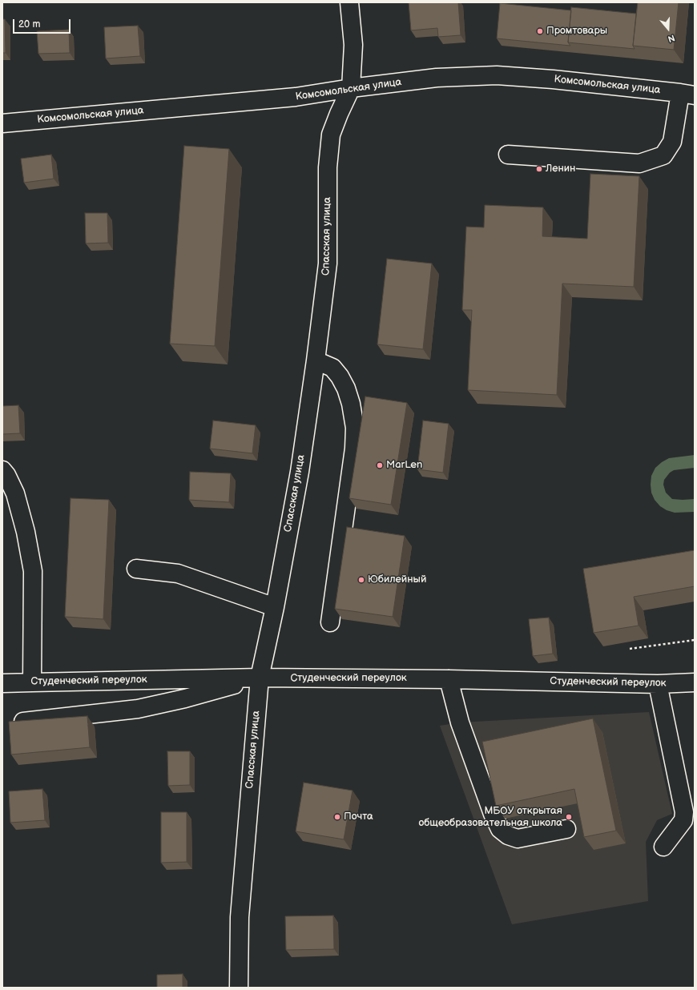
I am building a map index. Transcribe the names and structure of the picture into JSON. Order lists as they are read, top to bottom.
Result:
{
  "streets": {
    "street": ["Комсомольская улица", "Спасская улица", "Студенческий переулок"]
  },
  "crossings": [
    ["Комсомольская улица", "Спасская улица"],
    ["Спасская улица", "Студенческий переулок"]
  ],
  "places": [
    "Промтовары",
    "Ленин",
    "MarLen",
    "Юбилейный",
    "Почта",
    "МБОУ открытая общеобразовательная школа"
  ],
  "scale_bar": "20 m",
  "north": "bottom"
}
